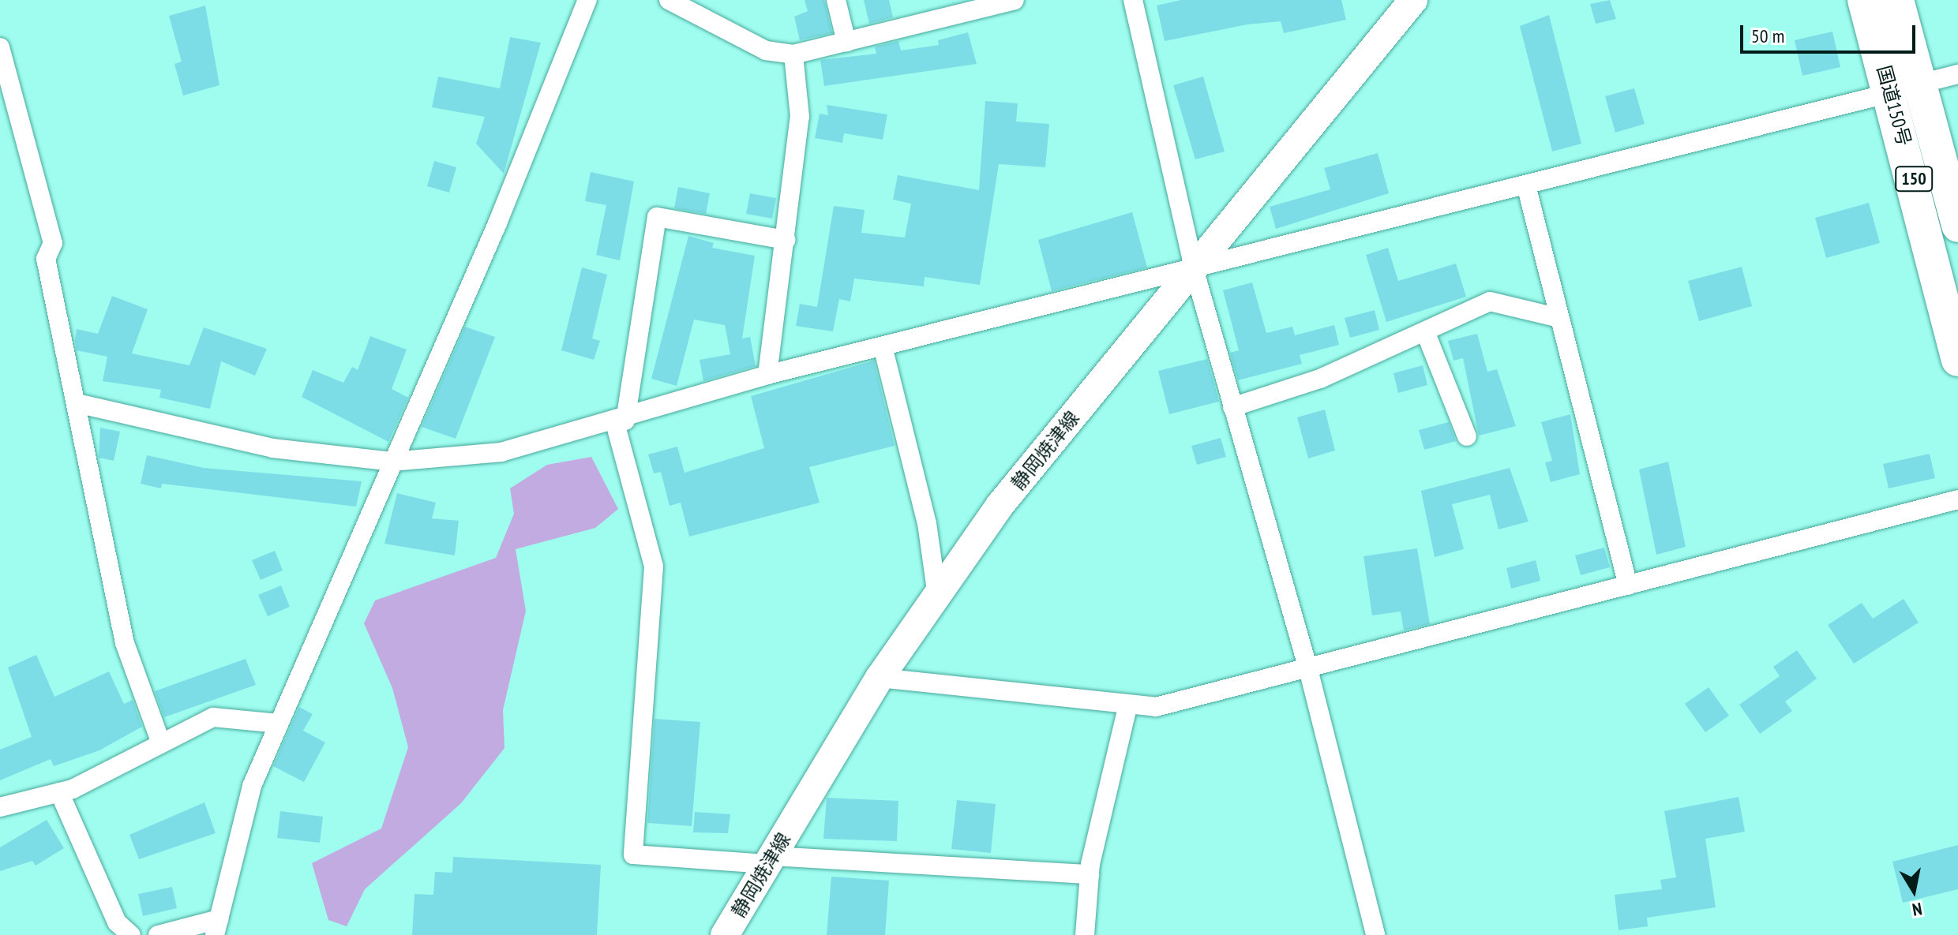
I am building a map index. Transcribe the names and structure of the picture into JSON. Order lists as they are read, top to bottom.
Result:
{
  "streets": {
    "highway": ["国道150号", "150"],
    "main road": ["静岡焼津線"]
  },
  "scale_bar": "50 m",
  "north": "bottom"
}
